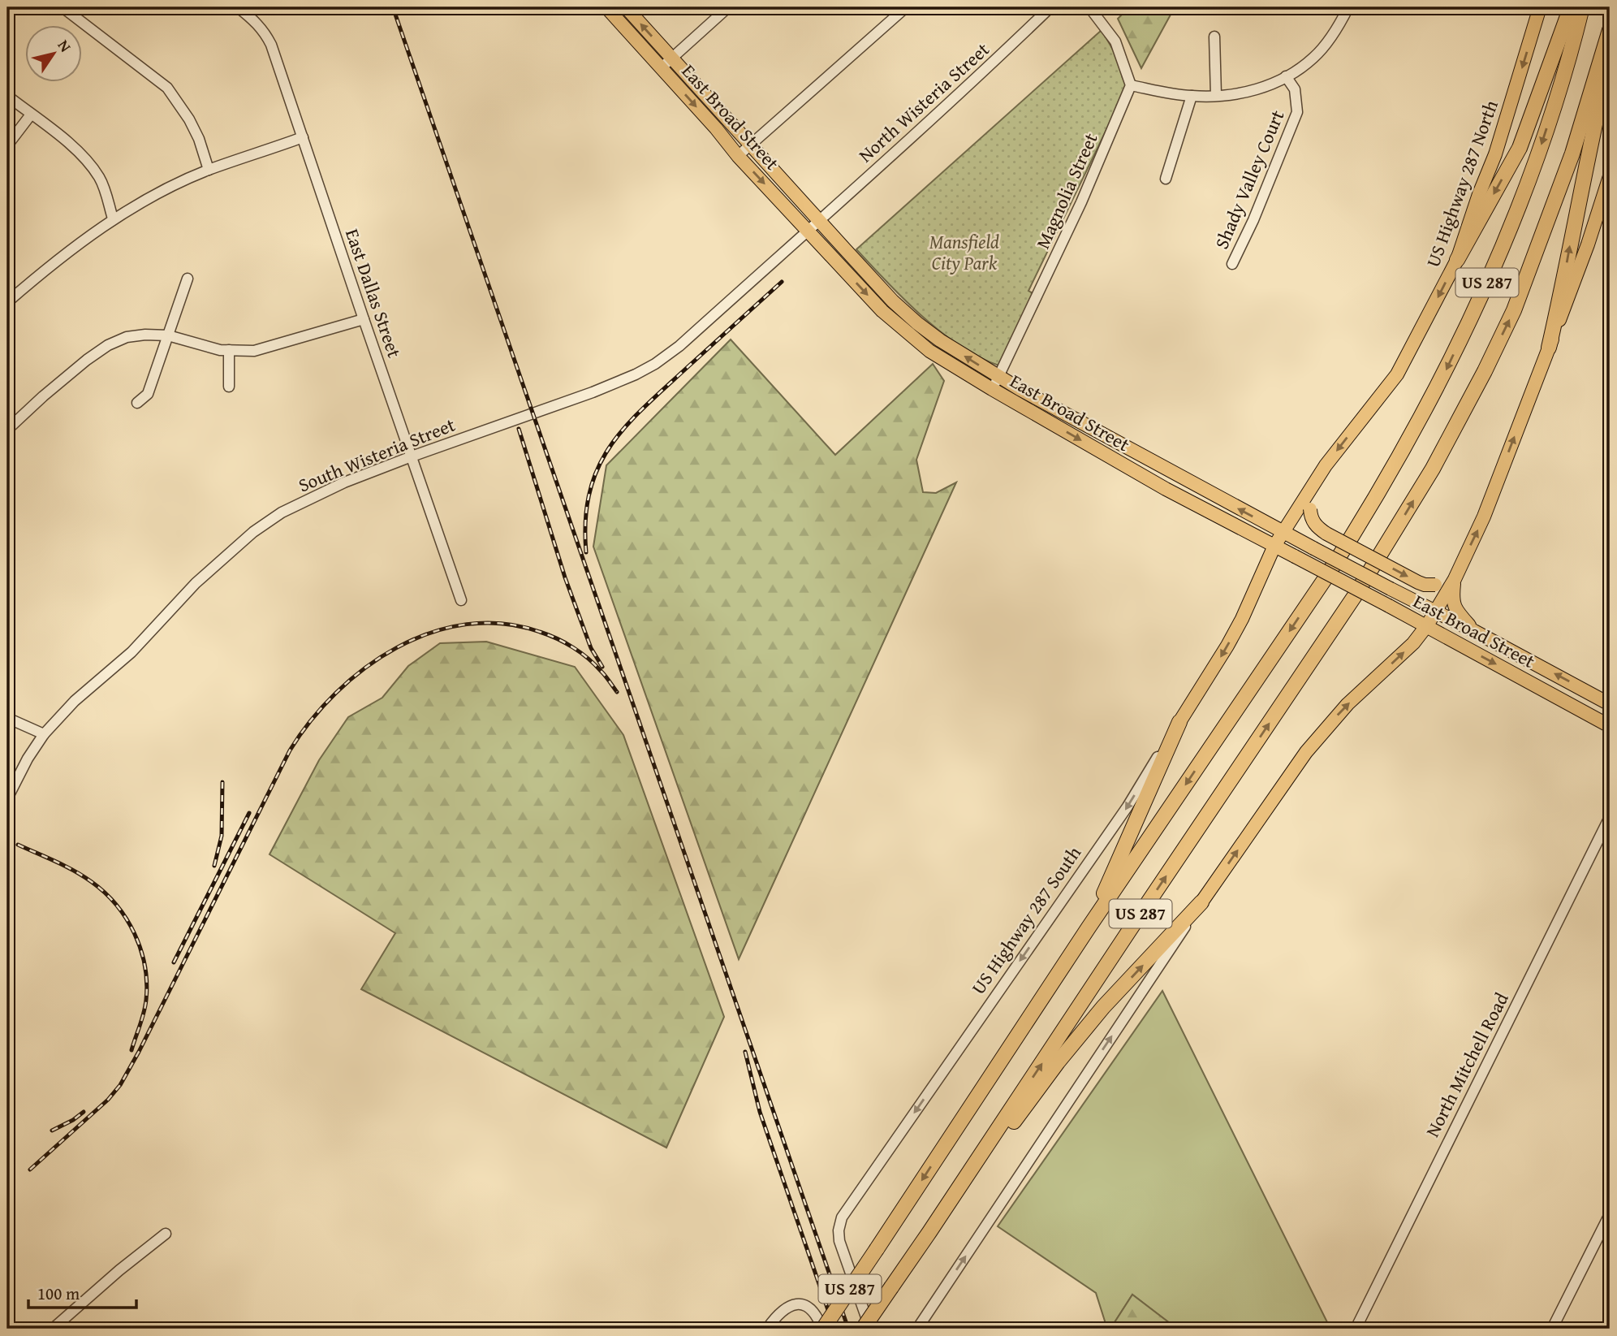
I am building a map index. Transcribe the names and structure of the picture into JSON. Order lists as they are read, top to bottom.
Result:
{
  "streets": {
    "highway": ["US 287"],
    "main road": ["East Broad Street", "US Highway 287 North", "US Highway 287 South"],
    "street": [
      "North Wisteria Street",
      "Shady Valley Court",
      "Magnolia Street",
      "East Dallas Street",
      "South Wisteria Street",
      "North Mitchell Road"
    ]
  },
  "crossings": [
    ["North Wisteria Street", "East Broad Street"],
    ["North Wisteria Street", "South Wisteria Street"],
    ["East Broad Street", "US Highway 287 North"],
    ["East Broad Street", "Magnolia Street"],
    ["East Broad Street", "South Wisteria Street"],
    ["East Broad Street", "US Highway 287 South"],
    ["US Highway 287 North", "US Highway 287 South"],
    ["East Dallas Street", "South Wisteria Street"]
  ],
  "one_way": ["US Highway 287 North", "US Highway 287 South"],
  "parks": ["Mansfield City Park"],
  "scale_bar": "100 m",
  "north": "top right"
}
